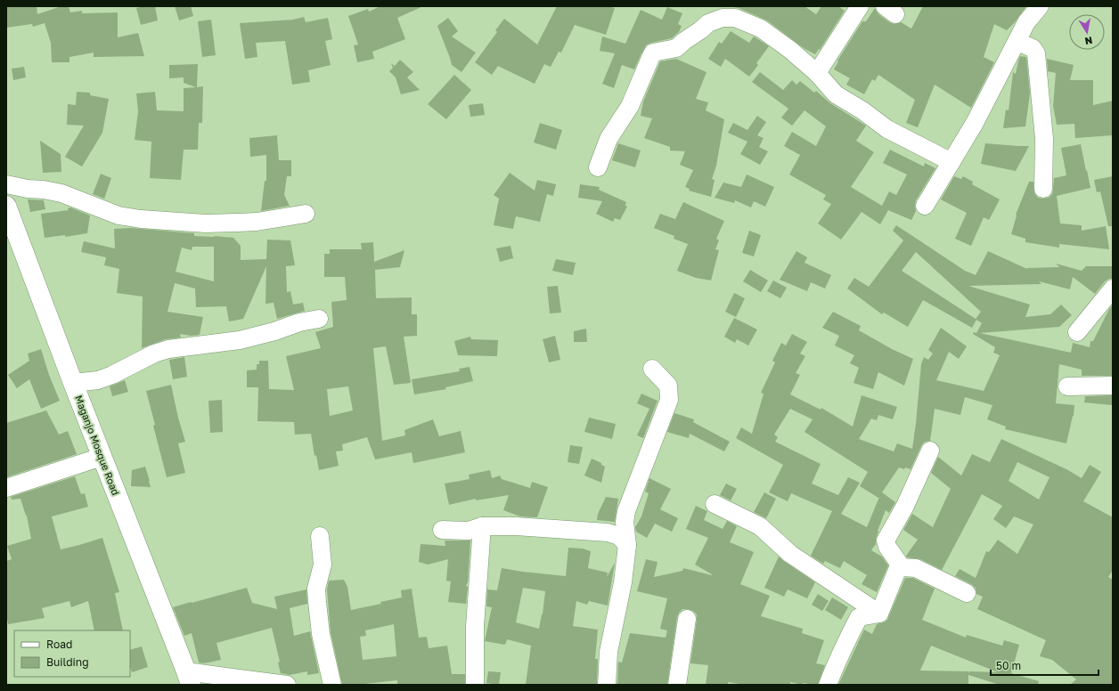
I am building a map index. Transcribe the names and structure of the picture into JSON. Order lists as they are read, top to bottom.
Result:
{
  "streets": {
    "street": ["Maganjo Mosque Road"]
  },
  "legend": ["Road", "Building"],
  "scale_bar": "50 m",
  "north": "bottom"
}
